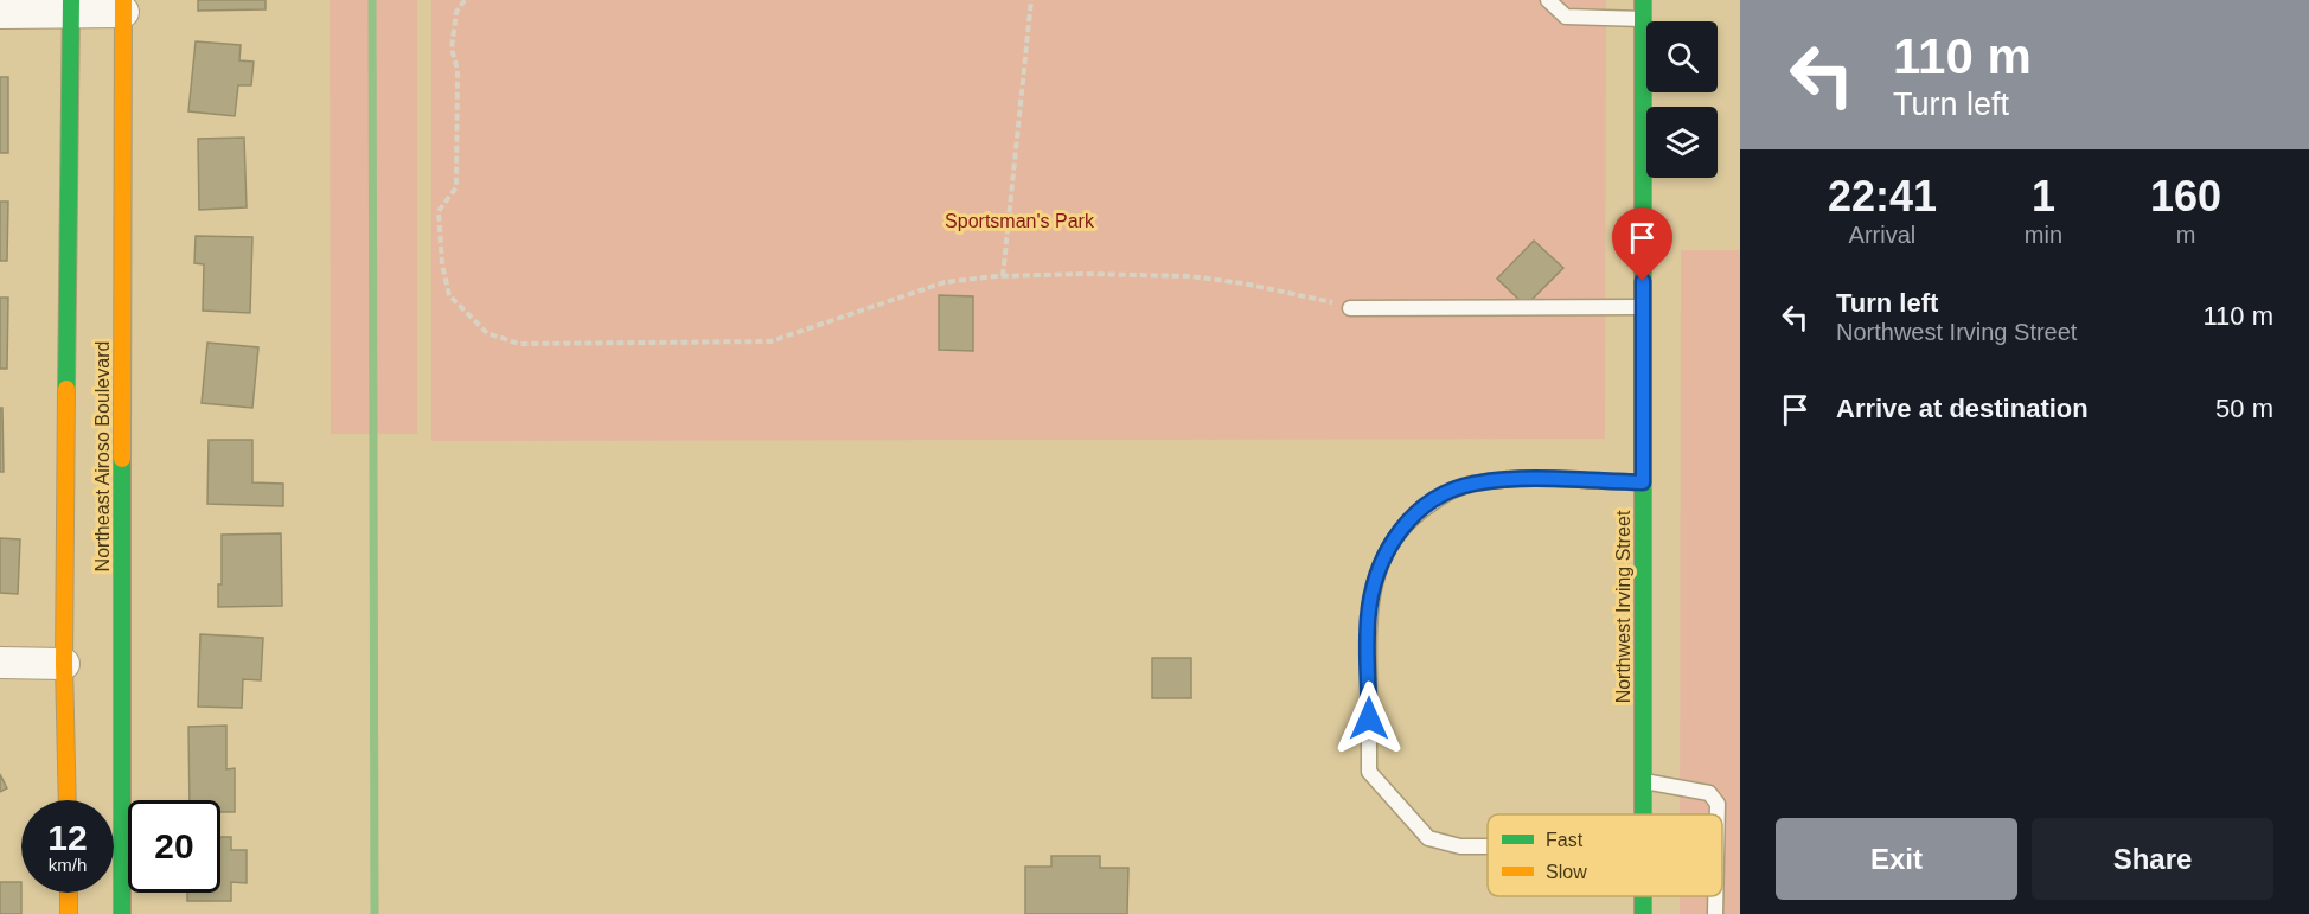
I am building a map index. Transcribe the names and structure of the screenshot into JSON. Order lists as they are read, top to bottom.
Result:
{
  "streets": {
    "main road": ["Northeast Airoso Boulevard", "Northwest Irving Street"]
  },
  "parks": ["Sportsman's Park"],
  "legend": ["Fast", "Slow"],
  "page": {
    "turn": ["110 m", "Turn left"],
    "eta": [
      "22:41",
      "Arrival",
      "1",
      "min",
      "160",
      "m"
    ],
    "list": [
      {
        "name": "Turn left",
        "note": "Northwest Irving Street",
        "value": "110 m"
      },
      {
        "name": "Arrive at destination",
        "value": "50 m"
      }
    ],
    "speed": "12 km/h",
    "limit": "20",
    "buttons": ["Exit", "Share"]
  }
}
